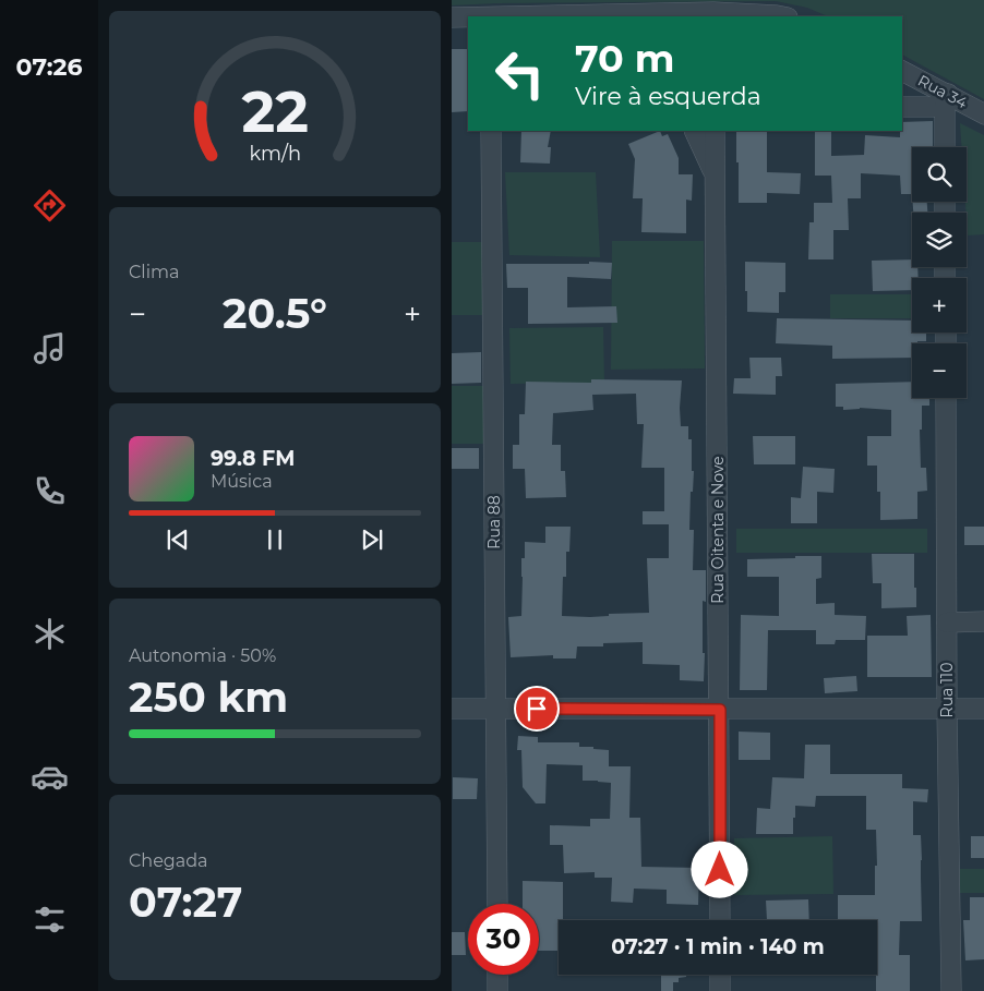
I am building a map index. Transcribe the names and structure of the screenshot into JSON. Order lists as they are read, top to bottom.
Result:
{
  "streets": {
    "street": [
      "Rua 34",
      "Rua 88",
      "Rua Oitenta e Nove",
      "Rua 110"
    ]
  },
  "page": {
    "tabs": "07:26",
    "turn": ["70 m", "Vire à esquerda"],
    "map_buttons": ["+", "−"],
    "tile": [
      "Clima",
      ["Autonomia · 50%", "250 km"],
      ["Chegada", "07:27"]
    ],
    "heat": ["−", "20.5°", "+"],
    "song": ["99.8 FM", "Música"],
    "limit": "30",
    "trip": "07:27 · 1 min · 140 m",
    "gauge": ["22", "km/h"]
  }
}
